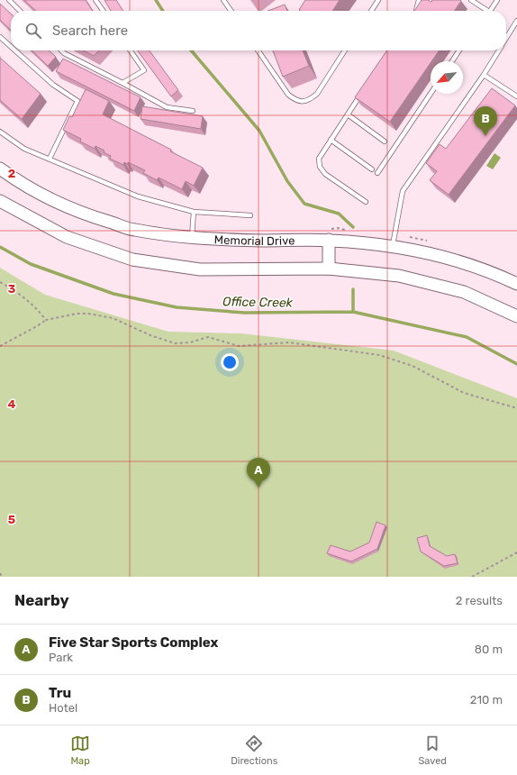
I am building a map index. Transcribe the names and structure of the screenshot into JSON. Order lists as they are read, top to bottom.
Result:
{
  "streets": {
    "street": ["Memorial Drive"]
  },
  "water": ["Office Creek"],
  "north": "bottom left",
  "page": {
    "search": "Search here",
    "pins": ["B", "A"],
    "heading": ["Nearby", "2 results"],
    "list": [
      {
        "mark": "A",
        "name": "Five Star Sports Complex",
        "note": "Park",
        "value": "80 m"
      },
      {
        "mark": "B",
        "name": "Tru",
        "note": "Hotel",
        "value": "210 m"
      }
    ],
    "nav": ["Map", "Directions", "Saved"]
  },
  "grid": {
    "rows": [
      "2",
      "3",
      "4",
      "5"
    ]
  }
}
